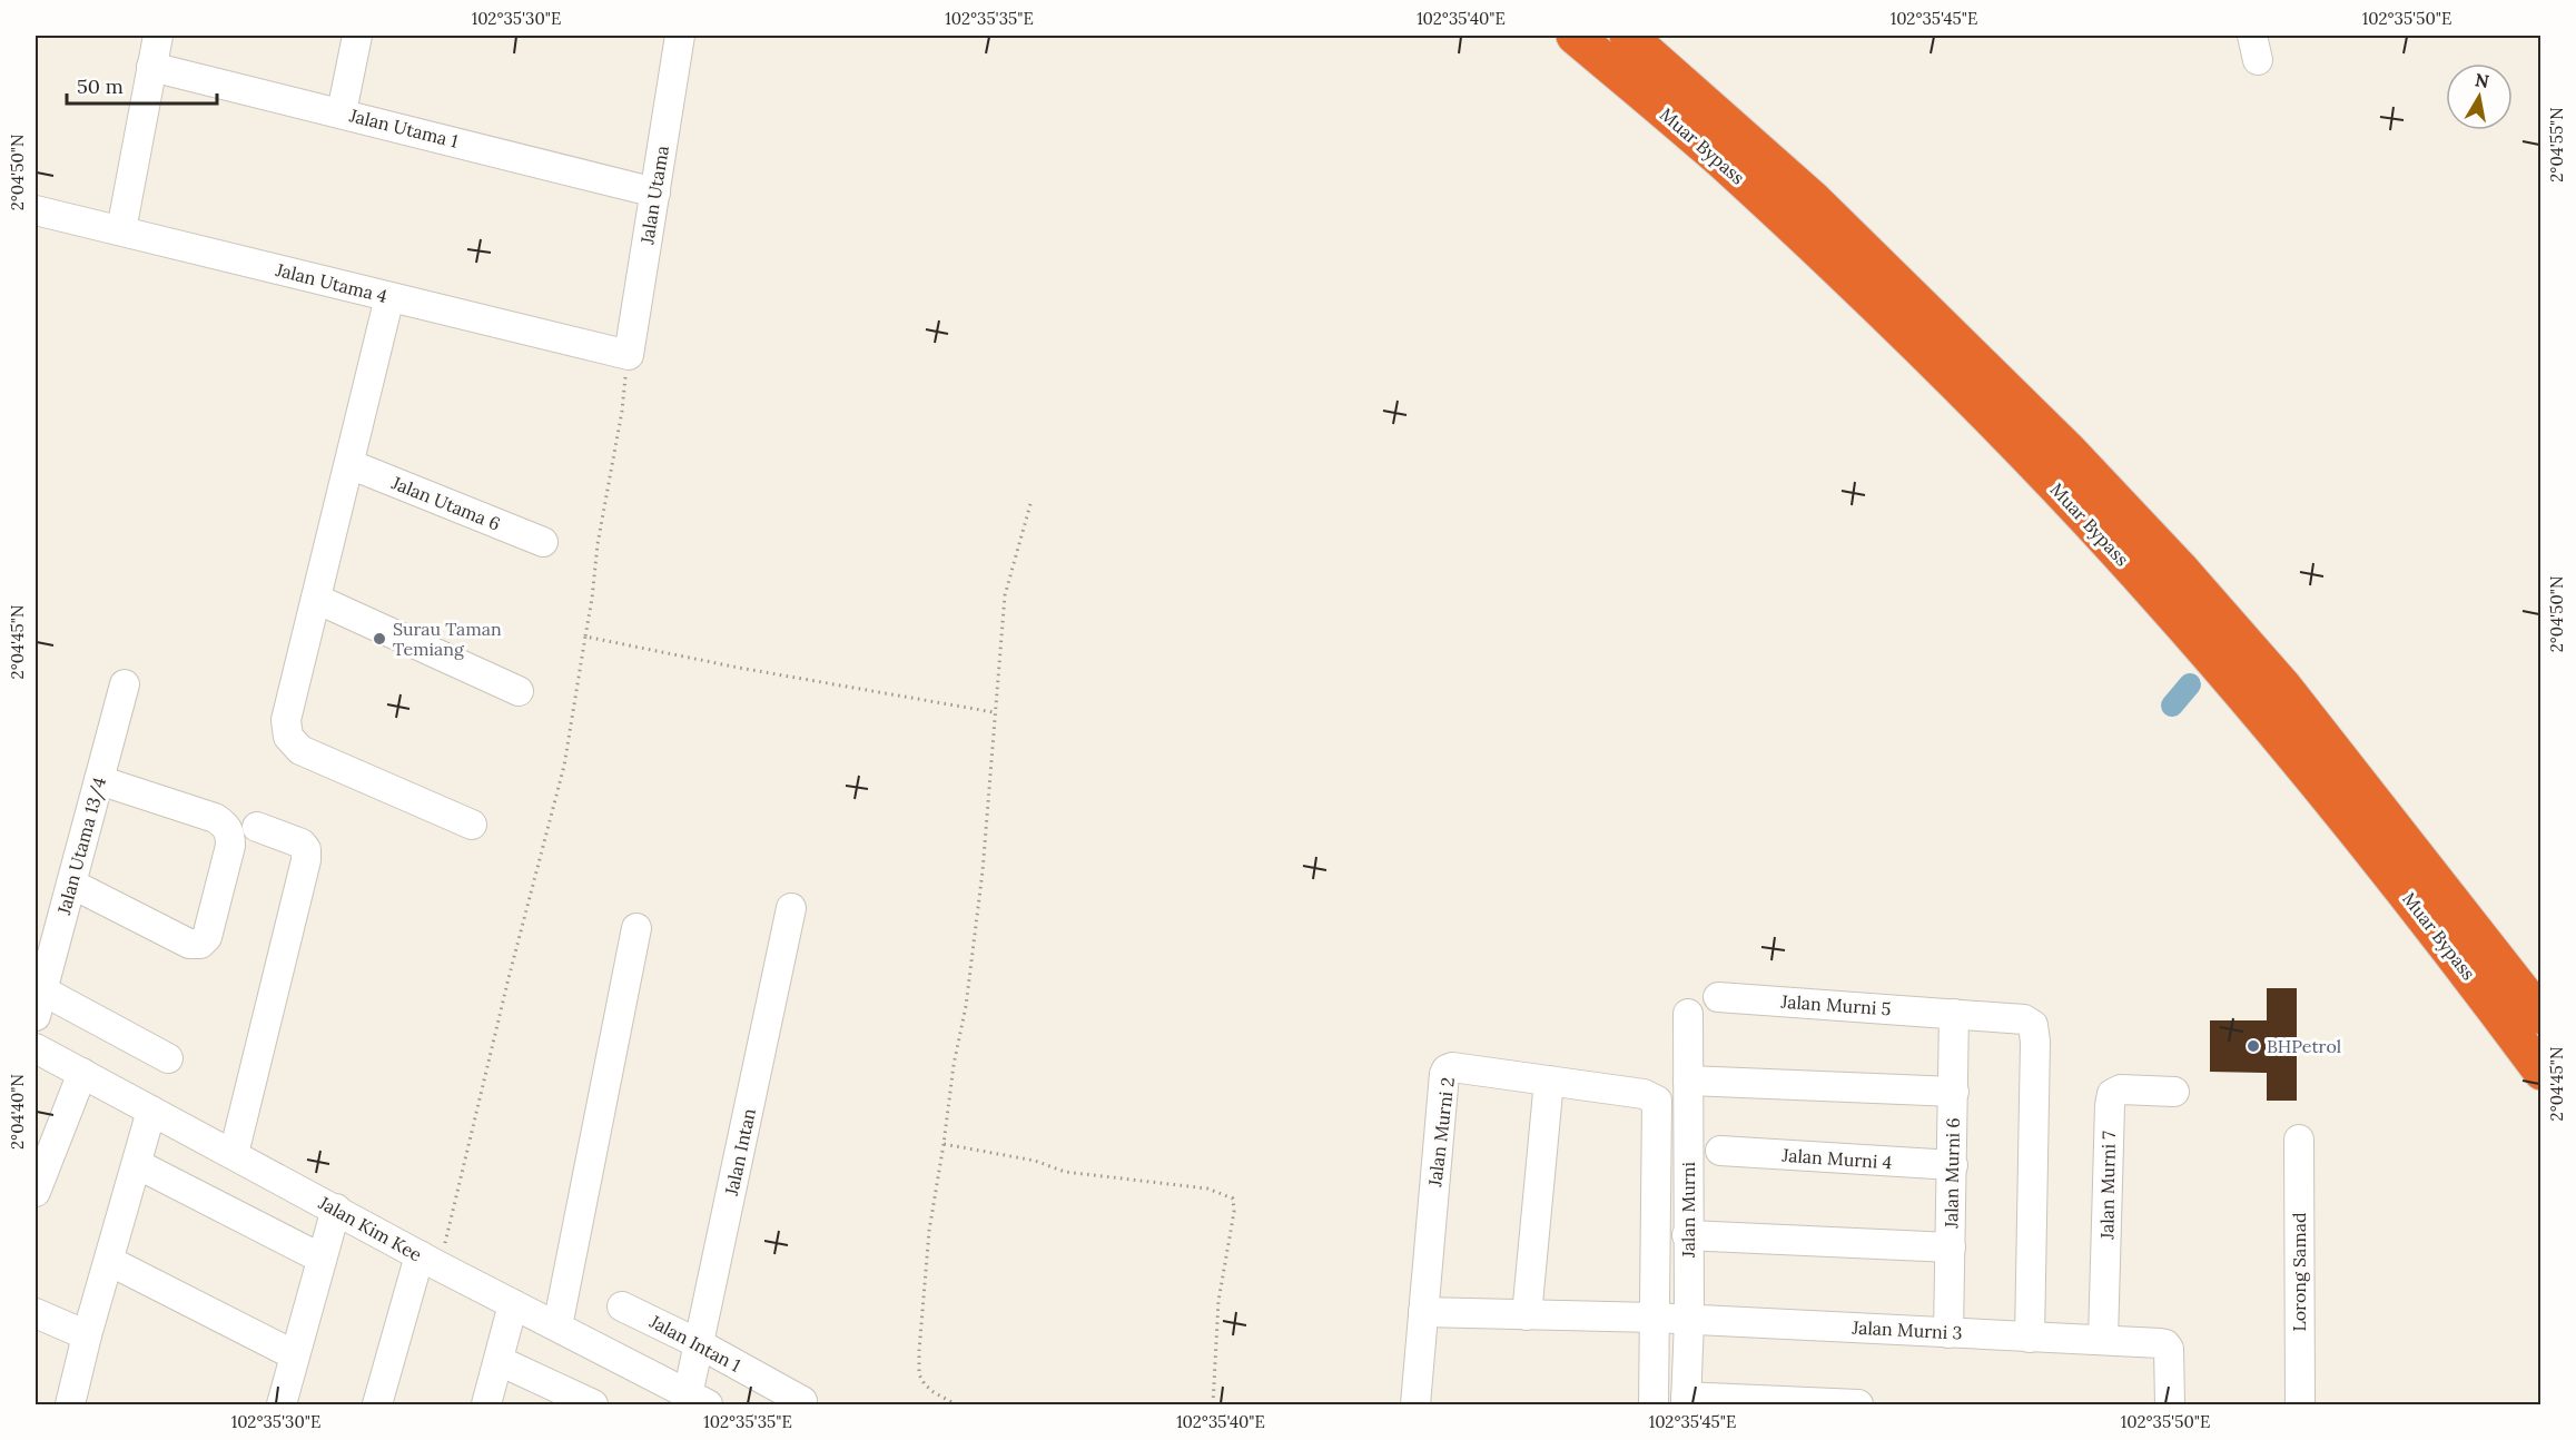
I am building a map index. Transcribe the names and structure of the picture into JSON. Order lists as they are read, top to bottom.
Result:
{
  "streets": {
    "highway": ["Muar Bypass"],
    "street": [
      "Jalan Utama 1",
      "Jalan Utama",
      "Jalan Utama 4",
      "Jalan Utama 6",
      "Jalan Utama 13/4",
      "Jalan Murni 5",
      "Jalan Murni 2",
      "Jalan Intan",
      "Jalan Murni 4",
      "Jalan Murni 6",
      "Jalan Murni 7",
      "Jalan Murni",
      "Jalan Kim Kee",
      "Lorong Samad",
      "Jalan Murni 3",
      "Jalan Intan 1"
    ]
  },
  "crossings": [
    ["Jalan Utama 1", "Jalan Utama"],
    ["Jalan Utama", "Jalan Utama 4"],
    ["Jalan Murni 5", "Jalan Murni 6"],
    ["Jalan Murni 5", "Jalan Murni 3"],
    ["Jalan Murni 2", "Jalan Murni"],
    ["Jalan Murni 2", "Jalan Murni 3"],
    ["Jalan Intan", "Jalan Kim Kee"],
    ["Jalan Intan", "Jalan Intan 1"],
    ["Jalan Murni 4", "Jalan Murni 6"],
    ["Jalan Murni 6", "Jalan Murni 3"],
    ["Jalan Murni 7", "Jalan Murni 3"],
    ["Jalan Murni", "Jalan Murni 3"]
  ],
  "places": ["Surau Taman Temiang", "BHPetrol"],
  "scale_bar": "50 m",
  "north": "top",
  "coordinates": [
    "102°35'30\"E",
    "102°35'35\"E",
    "102°35'40\"E",
    "102°35'45\"E",
    "102°35'50\"E",
    "2°04'55\"N",
    "2°04'50\"N",
    "2°04'45\"N",
    "2°04'40\"N"
  ]
}
